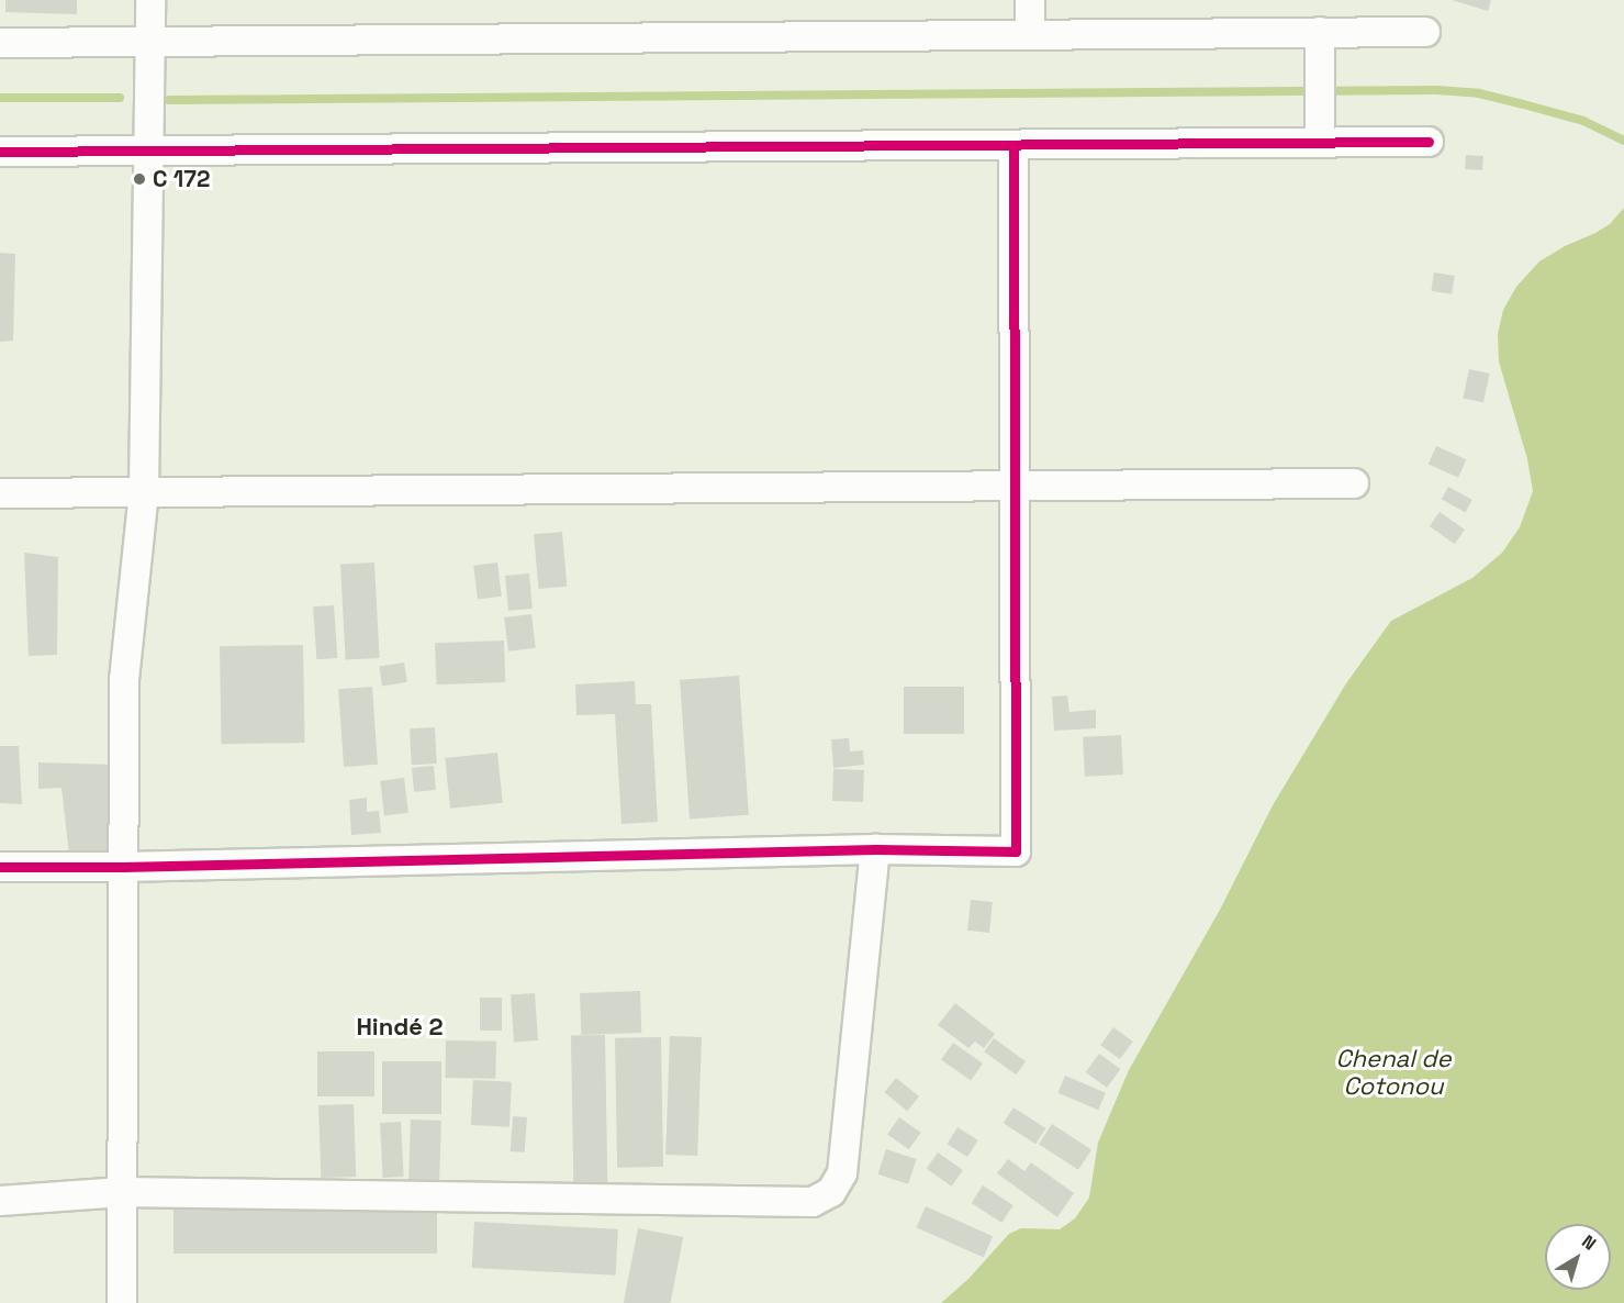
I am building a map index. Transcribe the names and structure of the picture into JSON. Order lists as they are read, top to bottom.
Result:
{
  "districts": ["Hindé 2"],
  "water": ["Chenal de Cotonou"],
  "places": ["C 172"],
  "north": "top right"
}
